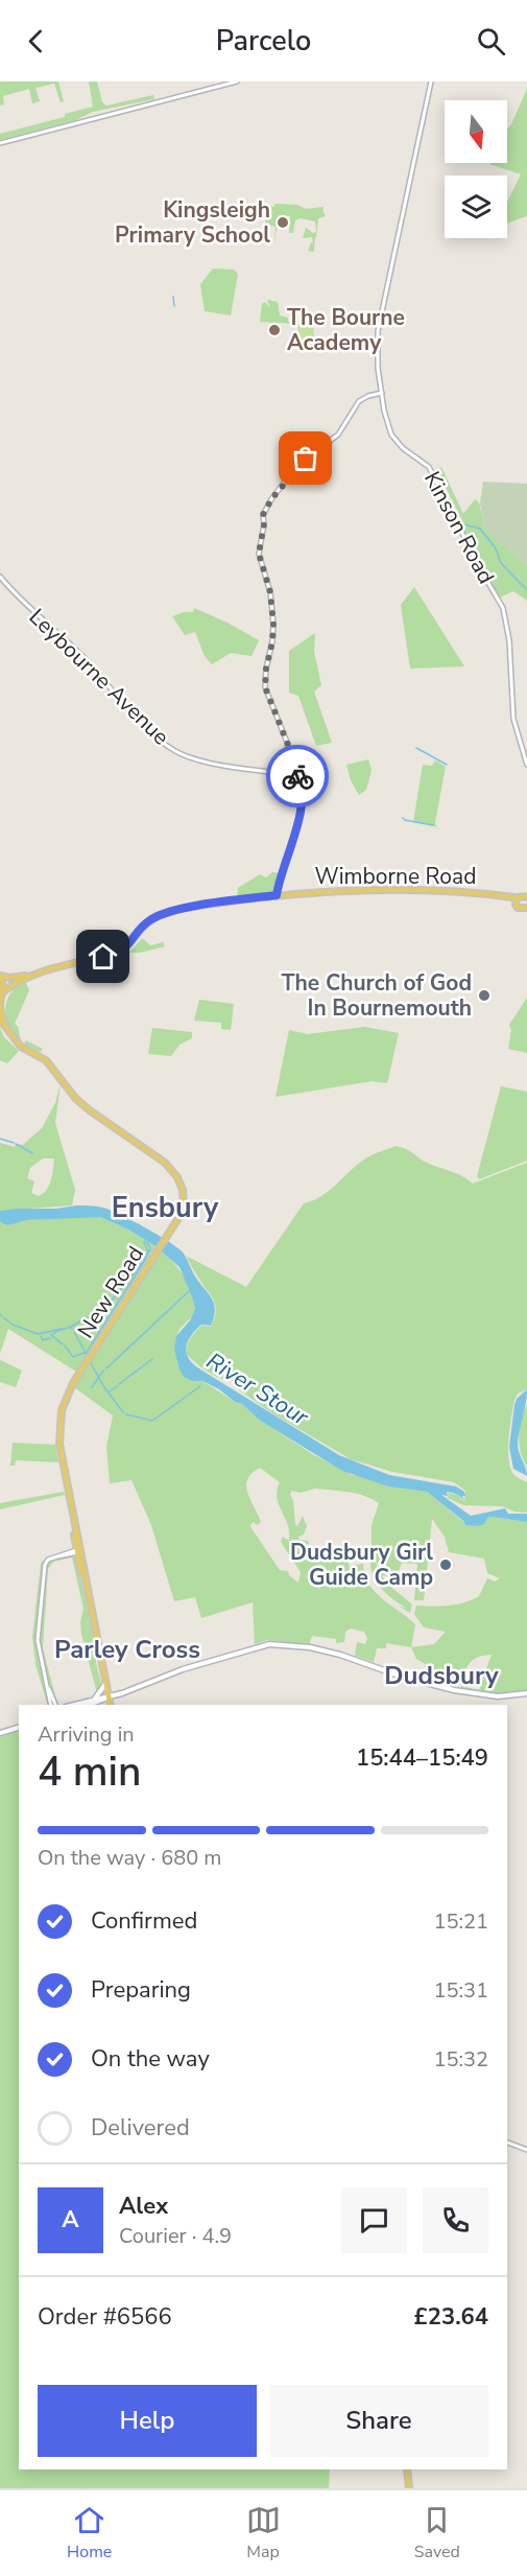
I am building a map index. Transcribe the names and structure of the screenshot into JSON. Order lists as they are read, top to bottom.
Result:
{
  "streets": {
    "main road": ["Wimborne Road", "New Road"],
    "street": ["Kinson Road", "Leybourne Avenue"]
  },
  "districts": ["Ensbury", "Parley Cross", "Dudsbury"],
  "water": ["River Stour"],
  "places": [
    "Kingsleigh Primary School",
    "The Bourne Academy",
    "The Church of God In Bournemouth",
    "Dudsbury Girl Guide Camp"
  ],
  "north": "bottom",
  "page": {
    "header": "Parcelo",
    "heading": ["4 min", "Arriving in", "15:44–15:49"],
    "panel": [
      "Alex",
      "Courier · 4.9",
      "Order #6566",
      "£23.64"
    ],
    "bar": "On the way · 680 m",
    "list": [
      ["Confirmed", "15:21"],
      ["Preparing", "15:31"],
      ["On the way", "15:32"],
      "Delivered"
    ],
    "round": "A",
    "buttons": ["Help", "Share"],
    "tabs": ["Home", "Map", "Saved"]
  }
}
